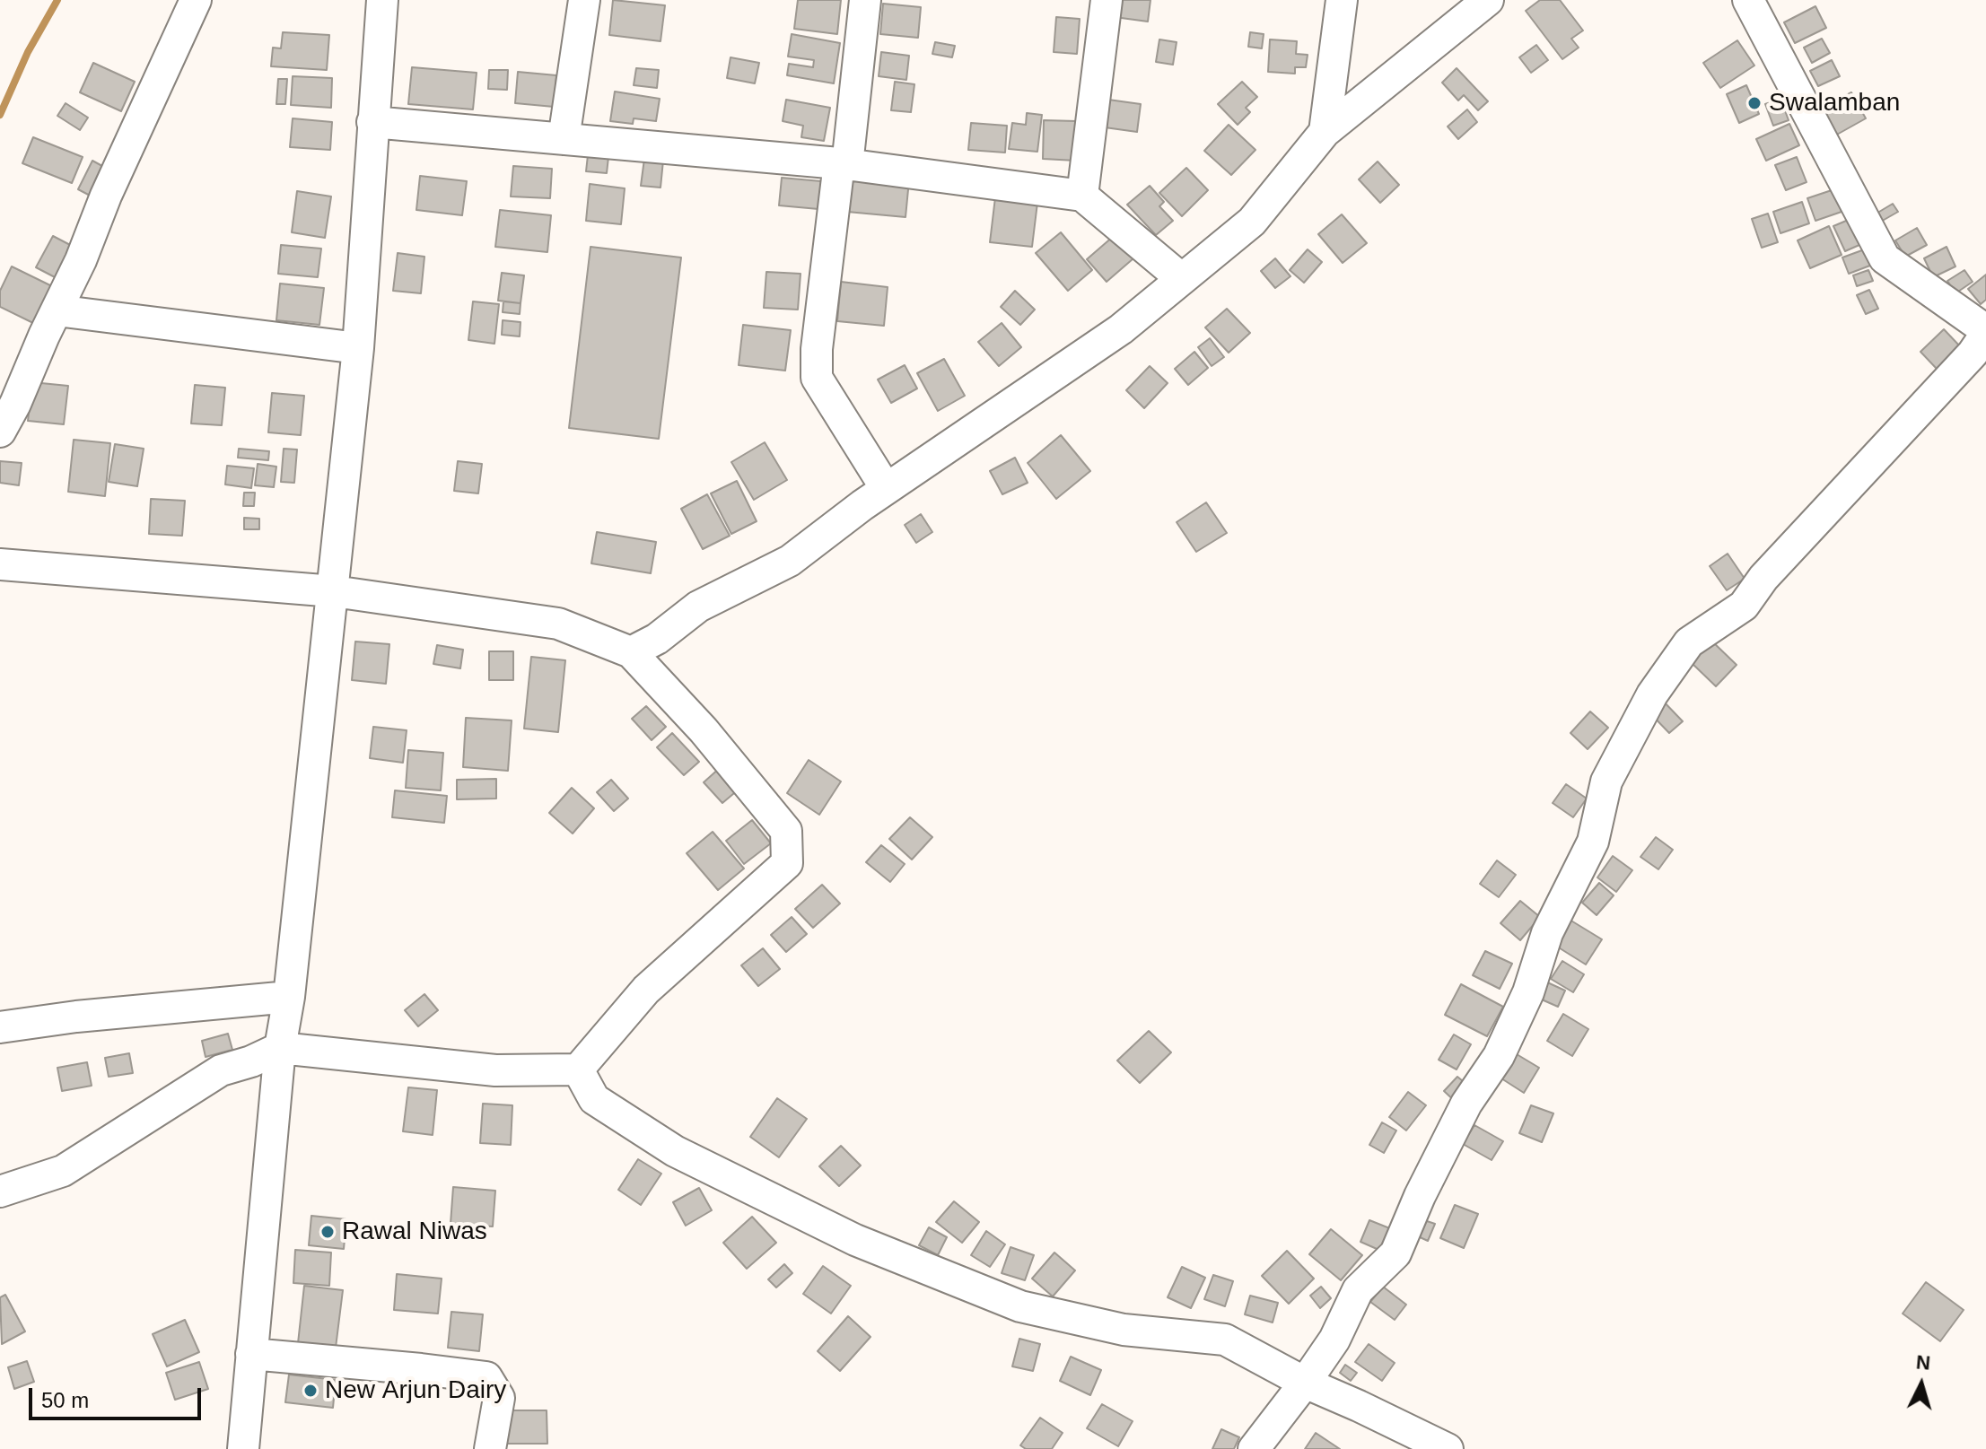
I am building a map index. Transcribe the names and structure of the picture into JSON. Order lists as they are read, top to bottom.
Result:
{
  "places": ["Swalamban", "Rawal Niwas", "New Arjun Dairy"],
  "scale_bar": "50 m",
  "north": "top"
}
